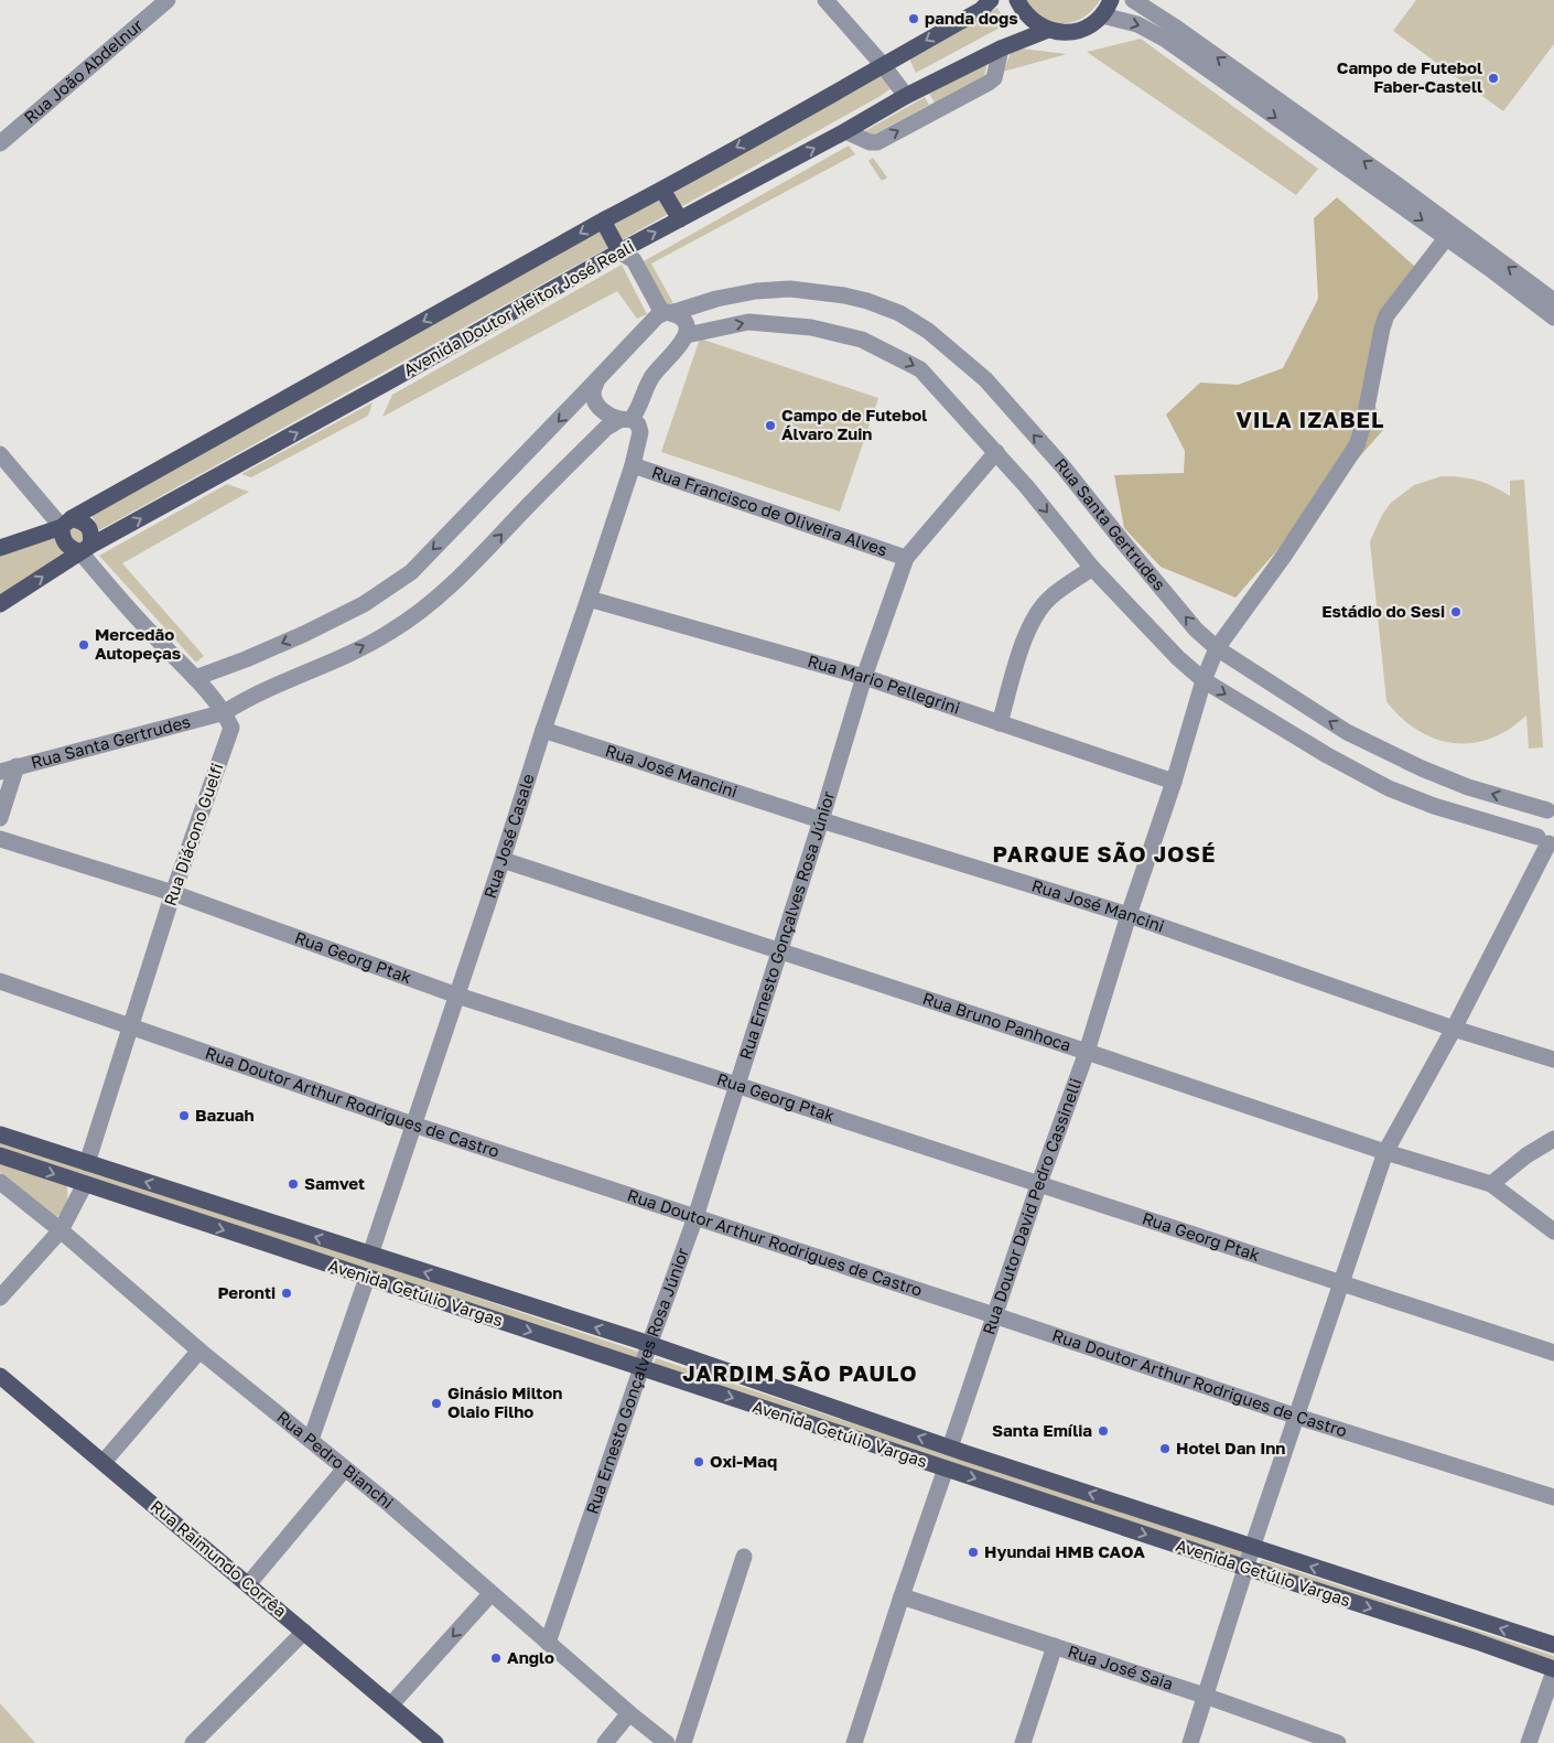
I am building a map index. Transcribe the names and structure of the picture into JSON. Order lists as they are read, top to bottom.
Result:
{
  "streets": {
    "main road": ["Avenida Doutor Heitor José Reali", "Avenida Getúlio Vargas", "Rua Raimundo Corrêa"],
    "street": [
      "Rua João Abdelnur",
      "Rua Francisco de Oliveira Alves",
      "Rua Santa Gertrudes",
      "Rua Mario Pellegrini",
      "Rua José Mancini",
      "Rua Diácono Guelfi",
      "Rua José Casale",
      "Rua Ernesto Gonçalves Rosa Júnior",
      "Rua Georg Ptak",
      "Rua Bruno Panhoca",
      "Rua Doutor Arthur Rodrigues de Castro",
      "Rua Doutor David Pedro Cassinelli",
      "Rua Pedro Bianchi",
      "Rua José Saia"
    ]
  },
  "crossings": [
    ["Rua Francisco de Oliveira Alves", "Rua José Casale"],
    ["Rua Francisco de Oliveira Alves", "Rua Ernesto Gonçalves Rosa Júnior"],
    ["Rua Santa Gertrudes", "Rua Diácono Guelfi"],
    ["Rua Santa Gertrudes", "Rua José Casale"],
    ["Rua Santa Gertrudes", "Rua Doutor David Pedro Cassinelli"],
    ["Rua Mario Pellegrini", "Rua José Casale"],
    ["Rua Mario Pellegrini", "Rua Ernesto Gonçalves Rosa Júnior"],
    ["Rua Mario Pellegrini", "Rua Doutor David Pedro Cassinelli"],
    ["Rua José Mancini", "Rua José Casale"],
    ["Rua José Mancini", "Rua Ernesto Gonçalves Rosa Júnior"],
    ["Rua José Mancini", "Rua Doutor David Pedro Cassinelli"],
    ["Rua Diácono Guelfi", "Rua Georg Ptak"],
    ["Rua Diácono Guelfi", "Rua Doutor Arthur Rodrigues de Castro"],
    ["Rua Diácono Guelfi", "Avenida Getúlio Vargas"],
    ["Rua José Casale", "Rua Georg Ptak"],
    ["Rua José Casale", "Rua Bruno Panhoca"],
    ["Rua José Casale", "Rua Doutor Arthur Rodrigues de Castro"],
    ["Rua José Casale", "Avenida Getúlio Vargas"],
    ["Rua Ernesto Gonçalves Rosa Júnior", "Rua Georg Ptak"],
    ["Rua Ernesto Gonçalves Rosa Júnior", "Rua Bruno Panhoca"],
    ["Rua Ernesto Gonçalves Rosa Júnior", "Rua Doutor Arthur Rodrigues de Castro"],
    ["Rua Ernesto Gonçalves Rosa Júnior", "Avenida Getúlio Vargas"],
    ["Rua Ernesto Gonçalves Rosa Júnior", "Rua Pedro Bianchi"],
    ["Rua Georg Ptak", "Rua Doutor David Pedro Cassinelli"],
    ["Rua Bruno Panhoca", "Rua Doutor David Pedro Cassinelli"],
    ["Rua Doutor Arthur Rodrigues de Castro", "Rua Doutor David Pedro Cassinelli"],
    ["Rua Doutor David Pedro Cassinelli", "Avenida Getúlio Vargas"]
  ],
  "districts": ["VILA IZABEL", "PARQUE SÃO JOSÉ", "JARDIM SÃO PAULO"],
  "places": [
    "panda dogs",
    "Campo de Futebol Faber-Castell",
    "Campo de Futebol Álvaro Zuin",
    "Estádio do Sesi",
    "Mercedão Autopeças",
    "Bazuah",
    "Samvet",
    "Peronti",
    "Ginásio Milton Olaio Filho",
    "Santa Emília",
    "Hotel Dan Inn",
    "Oxi-Maq",
    "Hyundai HMB CAOA",
    "Anglo"
  ]
}
